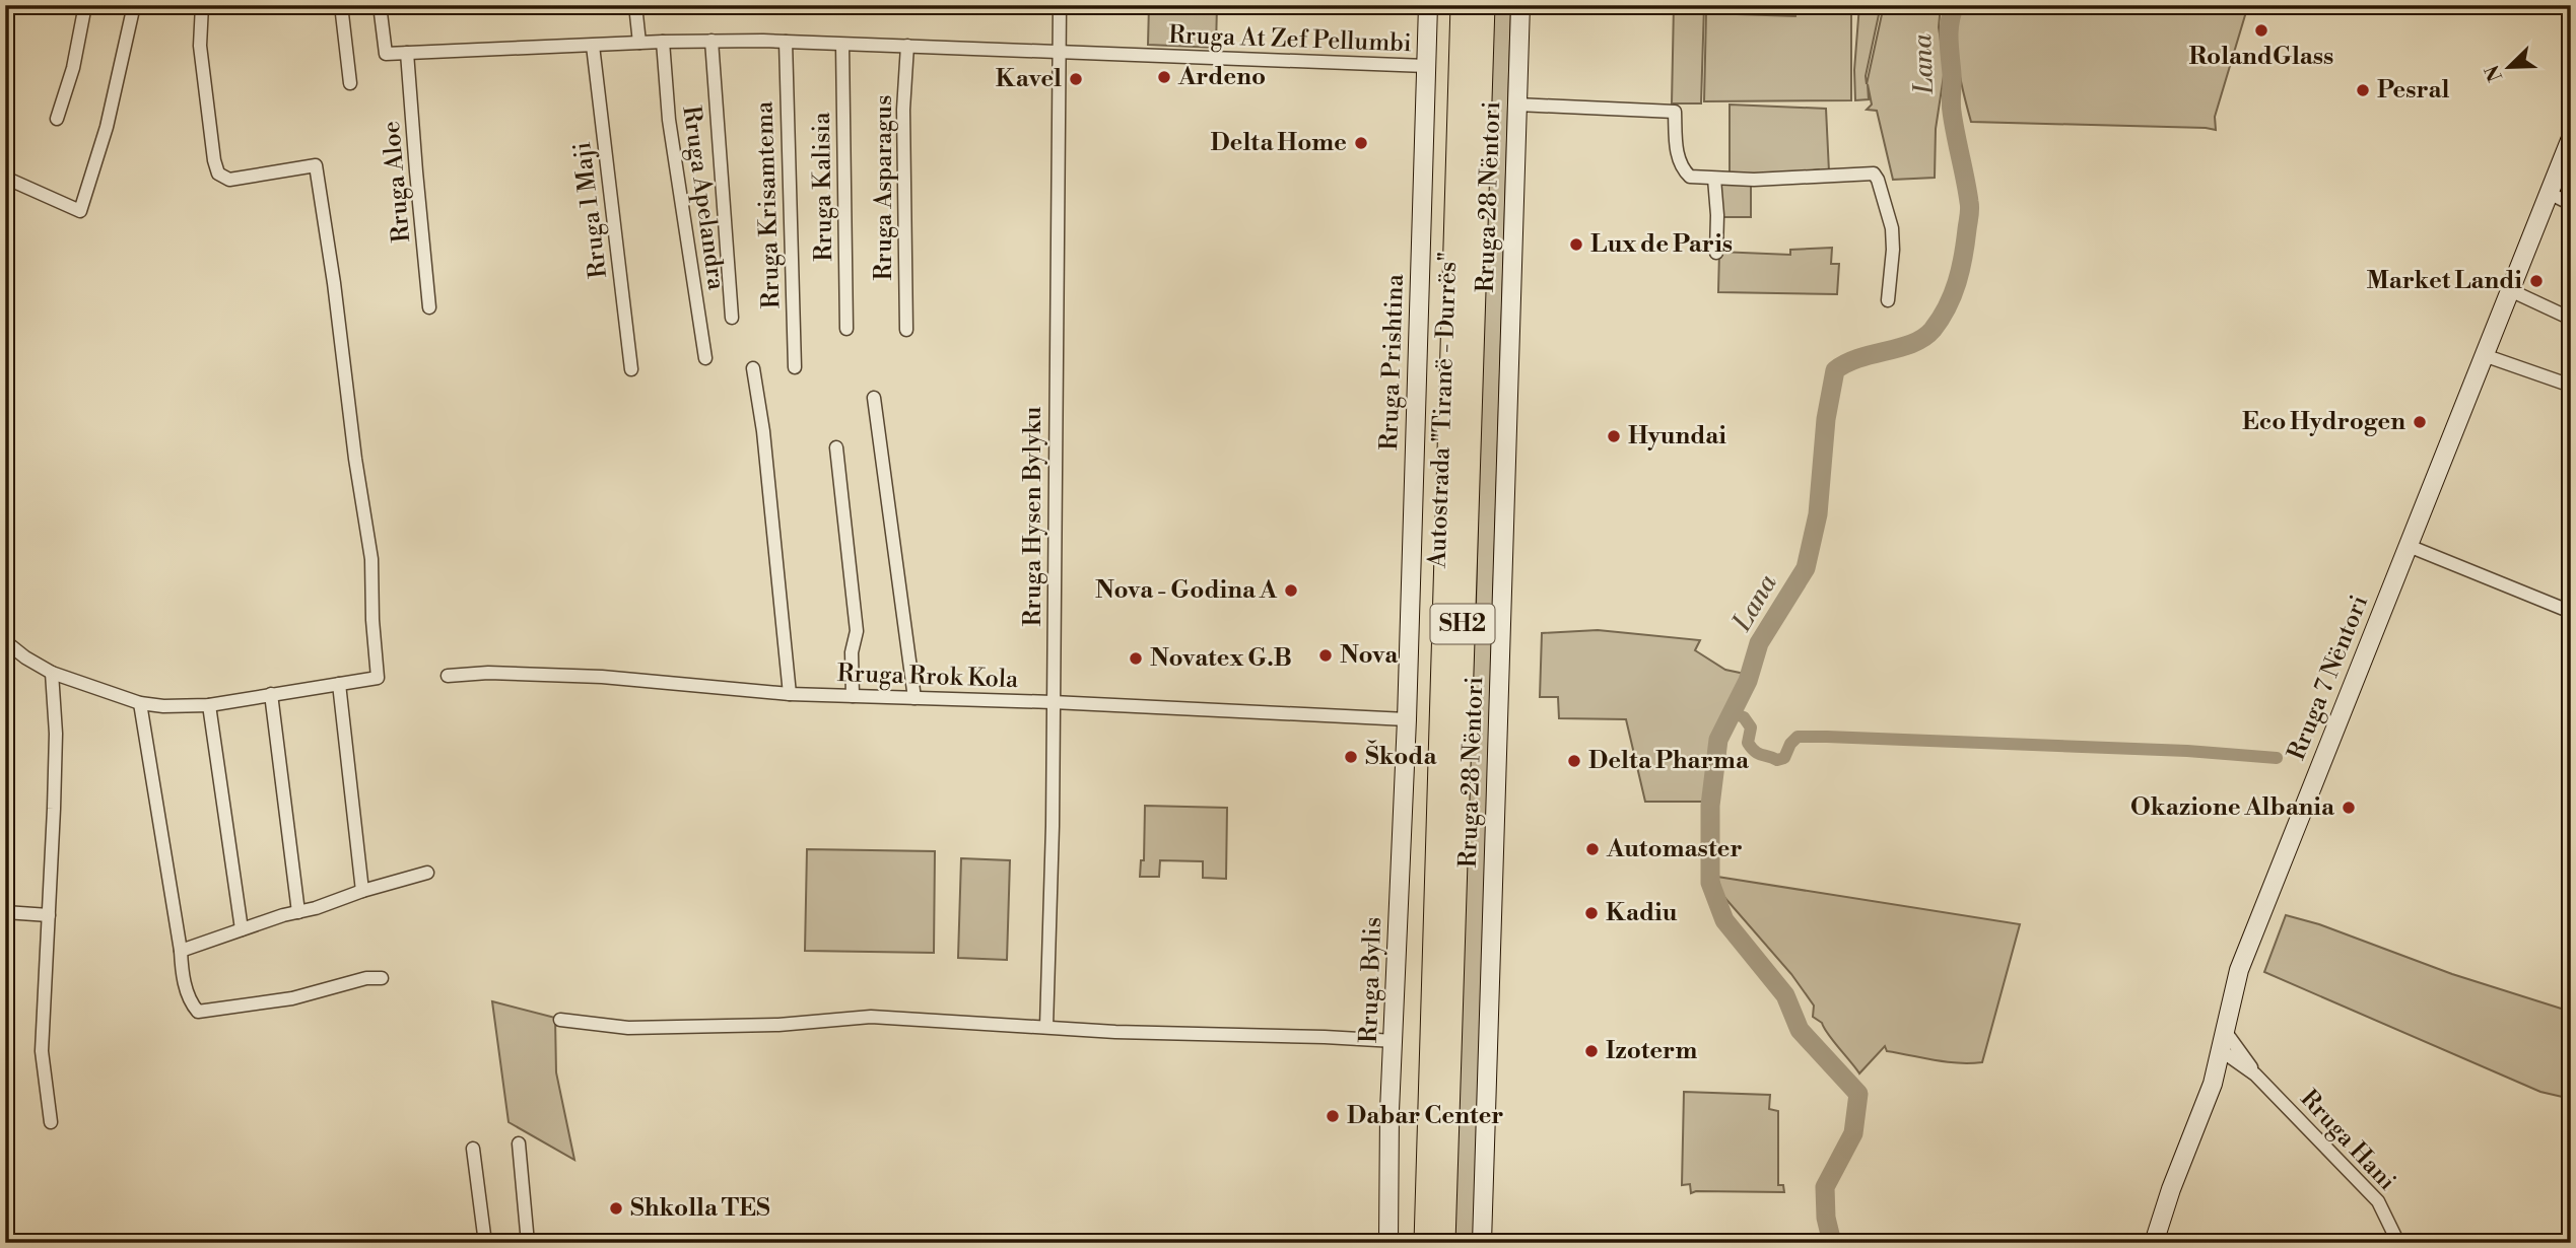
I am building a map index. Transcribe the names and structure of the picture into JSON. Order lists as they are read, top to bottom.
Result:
{
  "streets": {
    "highway": ["Autostrada \"Tiranë - Durrës\"", "SH2"],
    "main road": [
      "Rruga 28 Nëntori",
      "Rruga Prishtina",
      "Rruga 7 Nëntori",
      "Rruga Bylis"
    ],
    "street": [
      "Rruga At Zef Pellumbi",
      "Rruga Aloe",
      "Rruga Kalisia",
      "Rruga Asparagus",
      "Rruga Apelandra",
      "Rruga Krisamtema",
      "Rruga 1 Maji",
      "Rruga Hysen Bylyku",
      "Rruga Rrok Kola",
      "Rruga Hani"
    ]
  },
  "crossings": [
    ["Rruga At Zef Pellumbi", "Rruga Aloe"],
    ["Rruga At Zef Pellumbi", "Rruga Kalisia"],
    ["Rruga At Zef Pellumbi", "Rruga Asparagus"],
    ["Rruga At Zef Pellumbi", "Rruga Apelandra"],
    ["Rruga At Zef Pellumbi", "Rruga Krisamtema"],
    ["Rruga At Zef Pellumbi", "Rruga 1 Maji"],
    ["Rruga At Zef Pellumbi", "Rruga Prishtina"],
    ["Rruga At Zef Pellumbi", "Rruga Hysen Bylyku"],
    ["Rruga Prishtina", "Rruga Rrok Kola"],
    ["Rruga Prishtina", "Rruga Bylis"],
    ["Rruga Hysen Bylyku", "Rruga Rrok Kola"],
    ["Rruga Rrok Kola", "Rruga Bylis"],
    ["Rruga 7 Nëntori", "Rruga Hani"]
  ],
  "water": ["Lana"],
  "places": [
    "RolandGlass",
    "Ardeno",
    "Kavel",
    "Pesral",
    "Delta Home",
    "Lux de Paris",
    "Market Landi",
    "Eco Hydrogen",
    "Hyundai",
    "Nova - Godina A",
    "Nova",
    "Novatex G.B",
    "Škoda",
    "Delta Pharma",
    "Okazione Albania",
    "Automaster",
    "Kadiu",
    "Izoterm",
    "Dabar Center",
    "Shkolla TES"
  ],
  "north": "bottom left"
}
